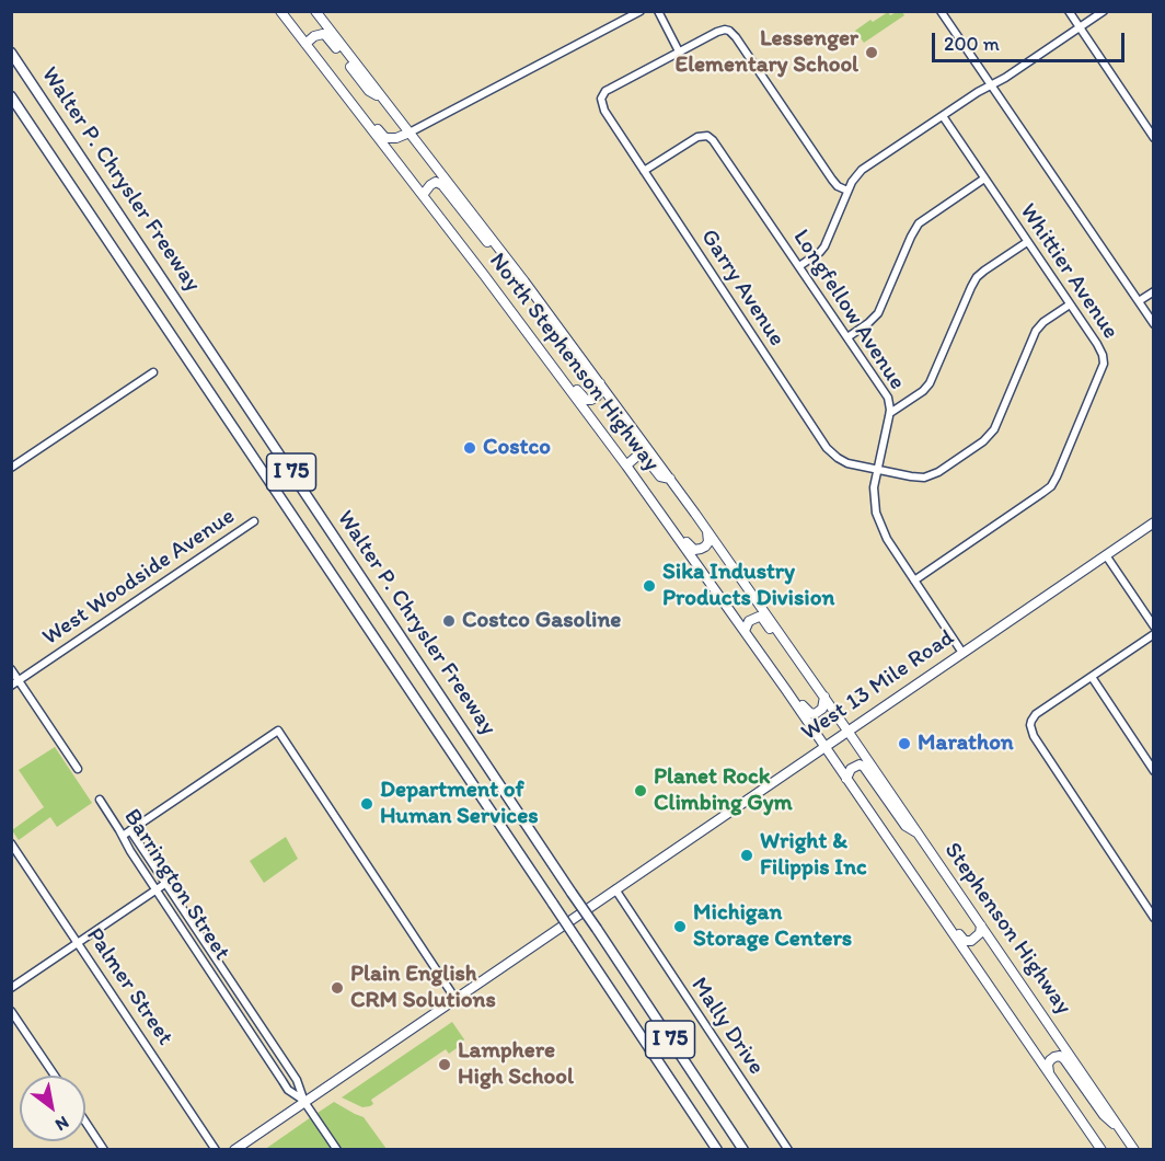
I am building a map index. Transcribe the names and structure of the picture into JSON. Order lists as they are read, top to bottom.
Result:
{
  "streets": {
    "highway": ["Walter P. Chrysler Freeway", "I 75"],
    "main road": ["North Stephenson Highway", "West 13 Mile Road", "Stephenson Highway"],
    "street": [
      "Whittier Avenue",
      "Garry Avenue",
      "Longfellow Avenue",
      "West Woodside Avenue",
      "Barrington Street",
      "Palmer Street",
      "Mally Drive"
    ]
  },
  "crossings": [
    ["Walter P. Chrysler Freeway", "West 13 Mile Road"],
    ["Whittier Avenue", "Garry Avenue"],
    ["Whittier Avenue", "Longfellow Avenue"],
    ["Garry Avenue", "Longfellow Avenue"],
    ["Longfellow Avenue", "West 13 Mile Road"],
    ["North Stephenson Highway", "West 13 Mile Road"],
    ["North Stephenson Highway", "Stephenson Highway"],
    ["West 13 Mile Road", "Barrington Street"],
    ["West 13 Mile Road", "Stephenson Highway"],
    ["West 13 Mile Road", "Mally Drive"]
  ],
  "places": [
    "Lessenger Elementary School",
    "Costco",
    "Sika Industry Products Division",
    "Costco Gasoline",
    "Marathon",
    "Planet Rock Climbing Gym",
    "Department of Human Services",
    "Wright & Filippis Inc",
    "Michigan Storage Centers",
    "Plain English CRM Solutions",
    "Lamphere High School"
  ],
  "scale_bar": "200 m",
  "north": "bottom right"
}
